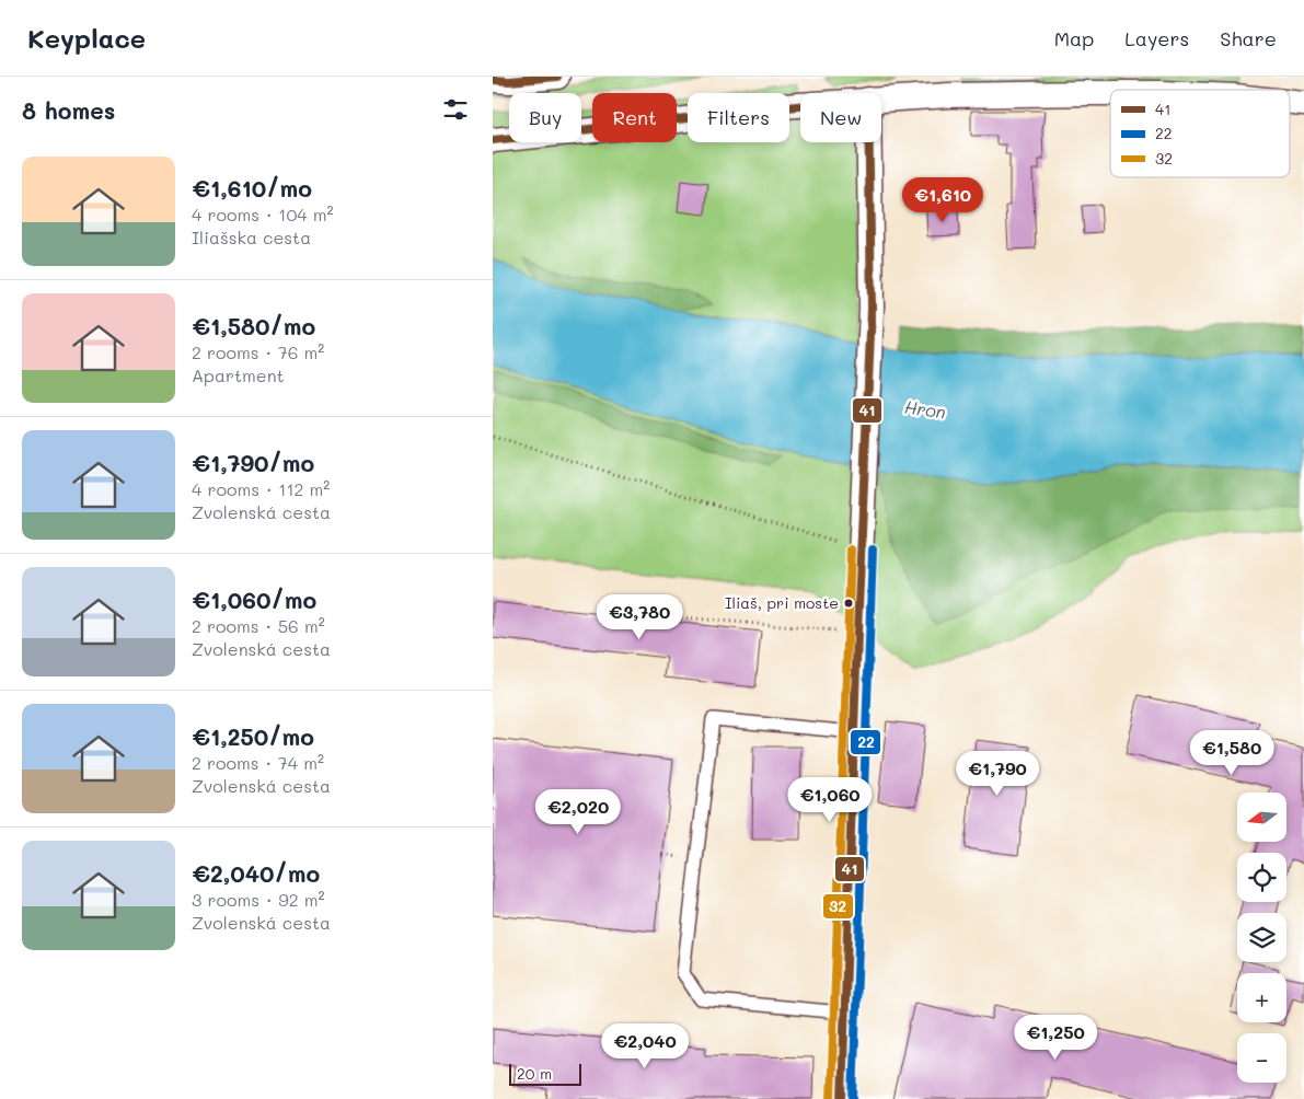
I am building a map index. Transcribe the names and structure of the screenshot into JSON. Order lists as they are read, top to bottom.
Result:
{
  "water": ["Hron"],
  "places": ["Iliaš, pri moste"],
  "lines": ["transit line 41", "transit line 22", "transit line 32"],
  "legend": ["41", "22", "32"],
  "scale_bar": "20 m",
  "north": "left",
  "page": {
    "header": "Keyplace",
    "nav": ["Map", "Layers", "Share"],
    "heading": "8 homes",
    "chip": [
      "Buy",
      "Rent",
      "Filters",
      "New"
    ],
    "list": [
      {
        "name": "€1,610/mo",
        "note": "4 rooms · 104 m² · Iliašska cesta"
      },
      {
        "name": "€1,580/mo",
        "note": "2 rooms · 76 m² · Apartment"
      },
      {
        "name": "€1,790/mo",
        "note": "4 rooms · 112 m² · Zvolenská cesta"
      },
      {
        "name": "€1,060/mo",
        "note": "2 rooms · 56 m² · Zvolenská cesta"
      },
      {
        "name": "€1,250/mo",
        "note": "2 rooms · 74 m² · Zvolenská cesta"
      },
      {
        "name": "€2,040/mo",
        "note": "3 rooms · 92 m² · Zvolenská cesta"
      }
    ],
    "price": [
      "€1,610",
      "€3,780",
      "€1,580",
      "€1,790",
      "€1,060",
      "€2,020",
      "€1,250",
      "€2,040"
    ],
    "map_buttons": ["+", "−"],
    "scale": "20 m"
  }
}
